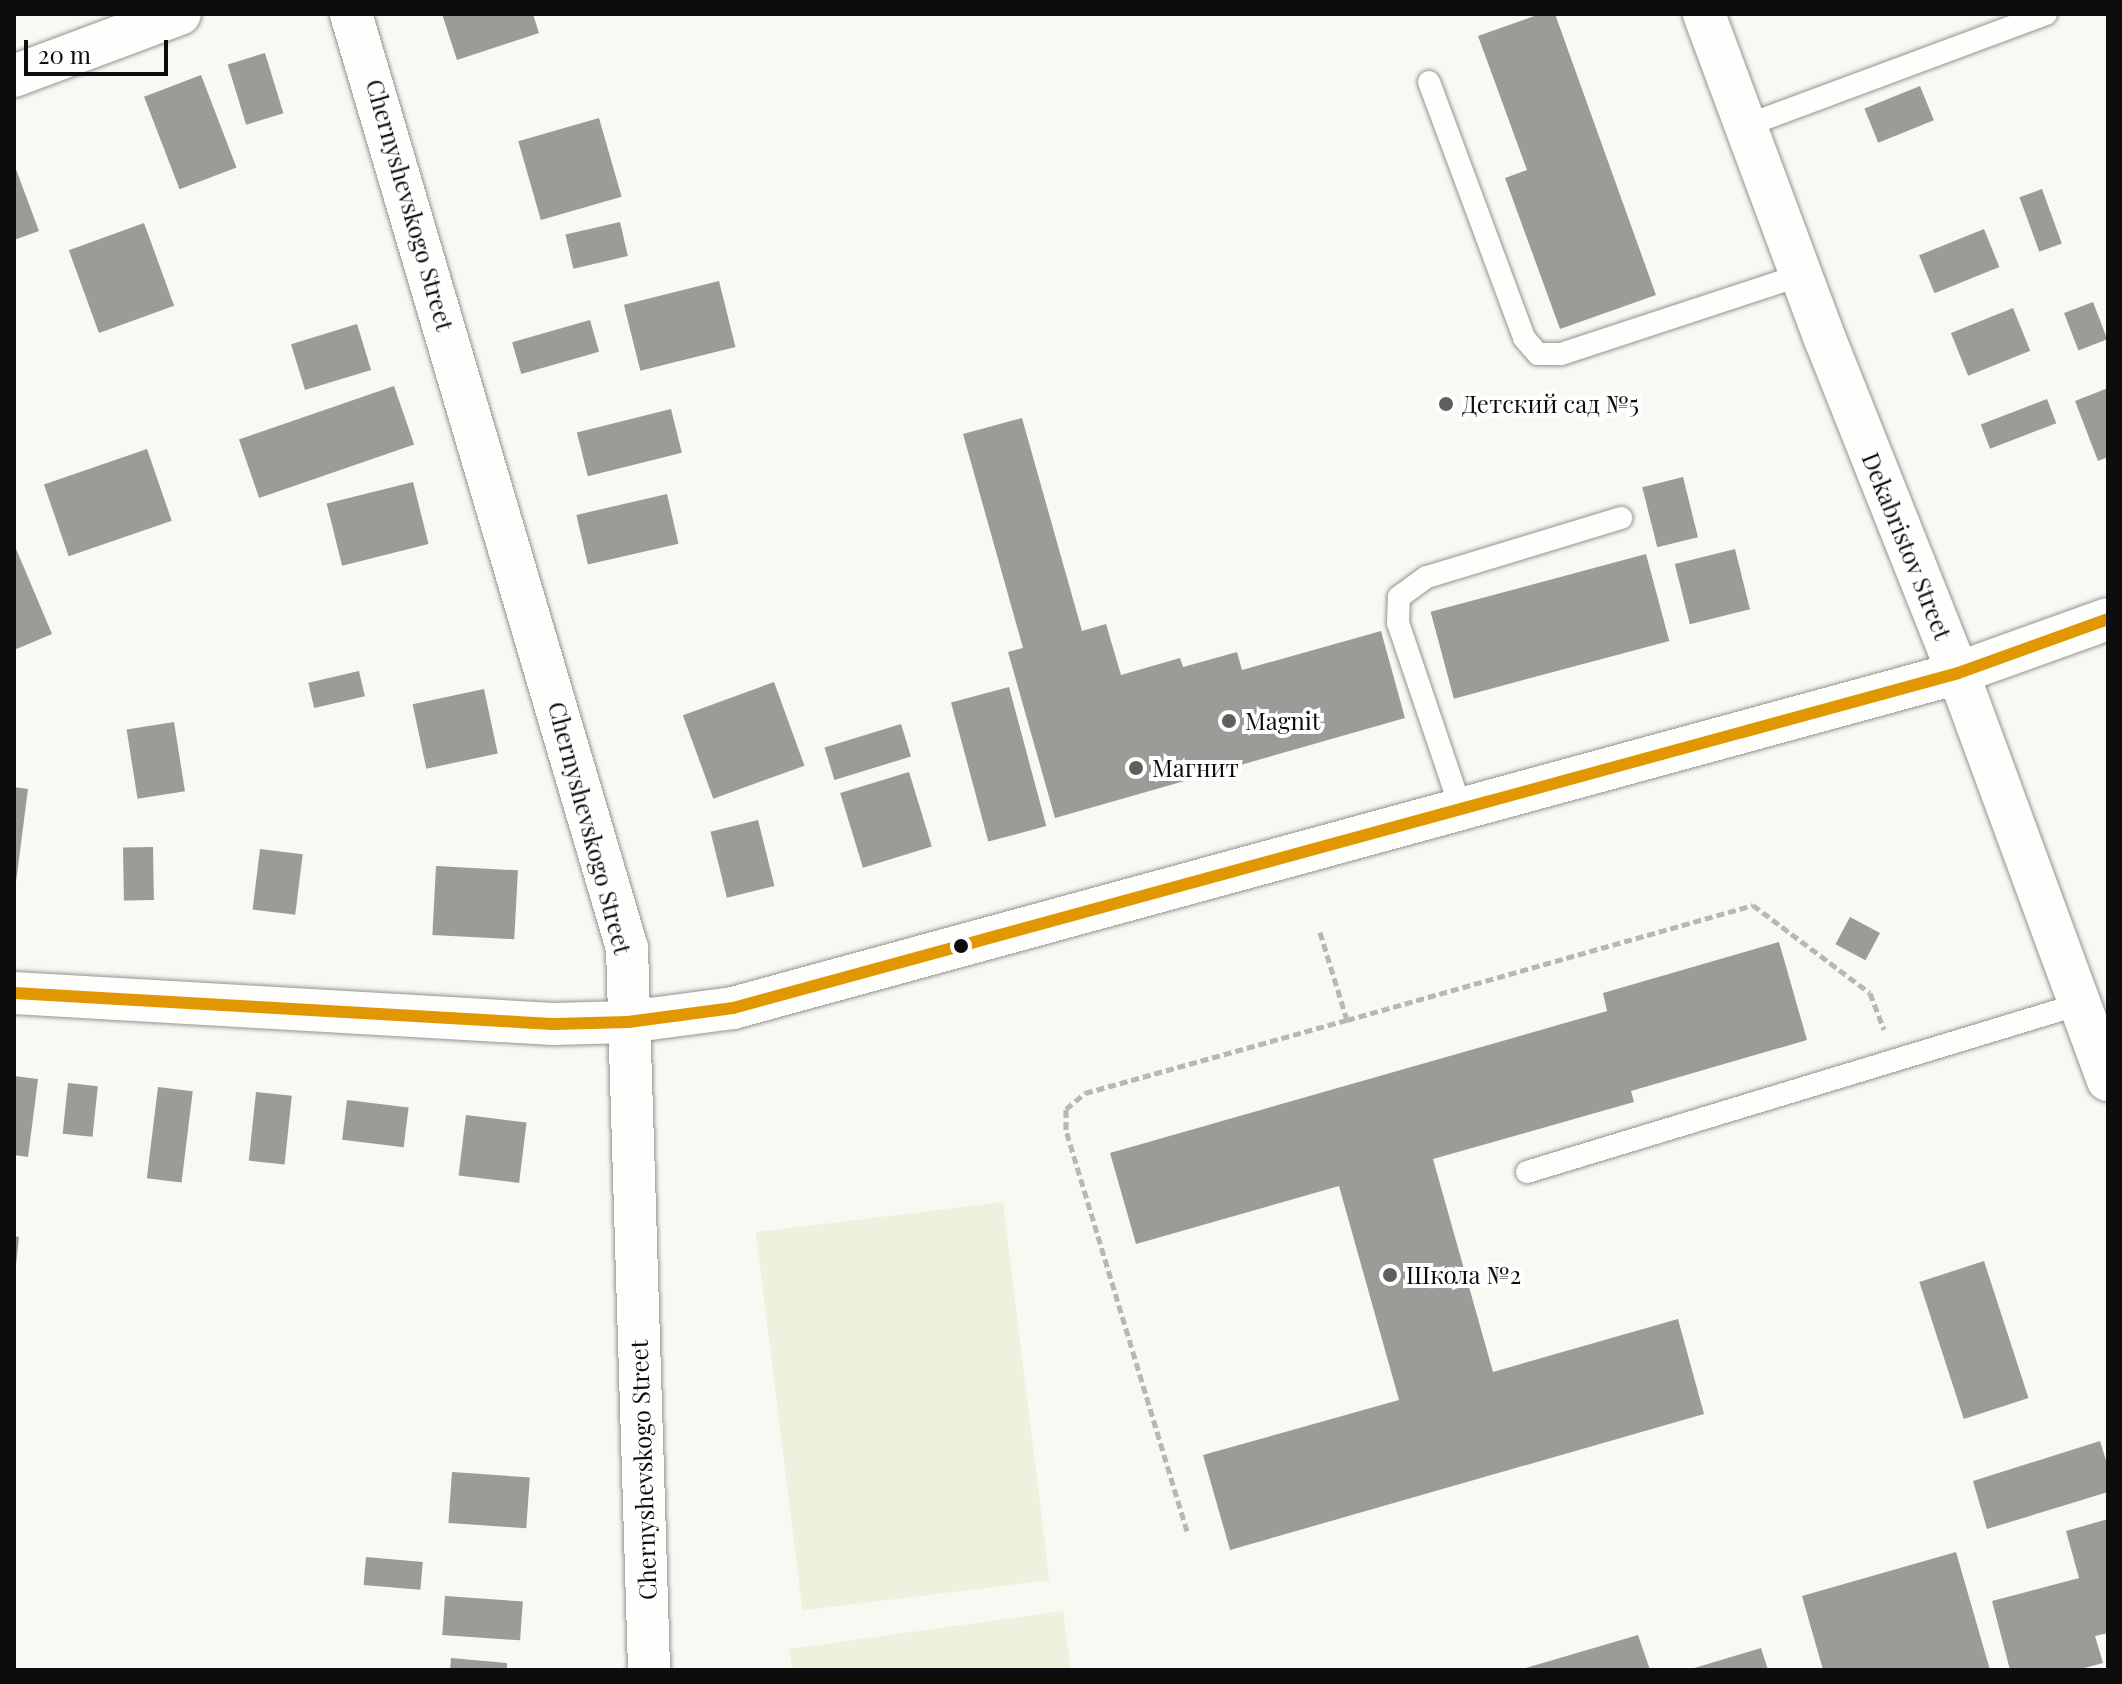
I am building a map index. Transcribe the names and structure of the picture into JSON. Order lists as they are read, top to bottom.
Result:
{
  "streets": {
    "street": ["Chernyshevskogo Street", "Dekabristov Street"]
  },
  "places": [
    "Детский сад №5",
    "Magnit",
    "Магнит",
    "Школа №2"
  ],
  "scale_bar": "20 m"
}
